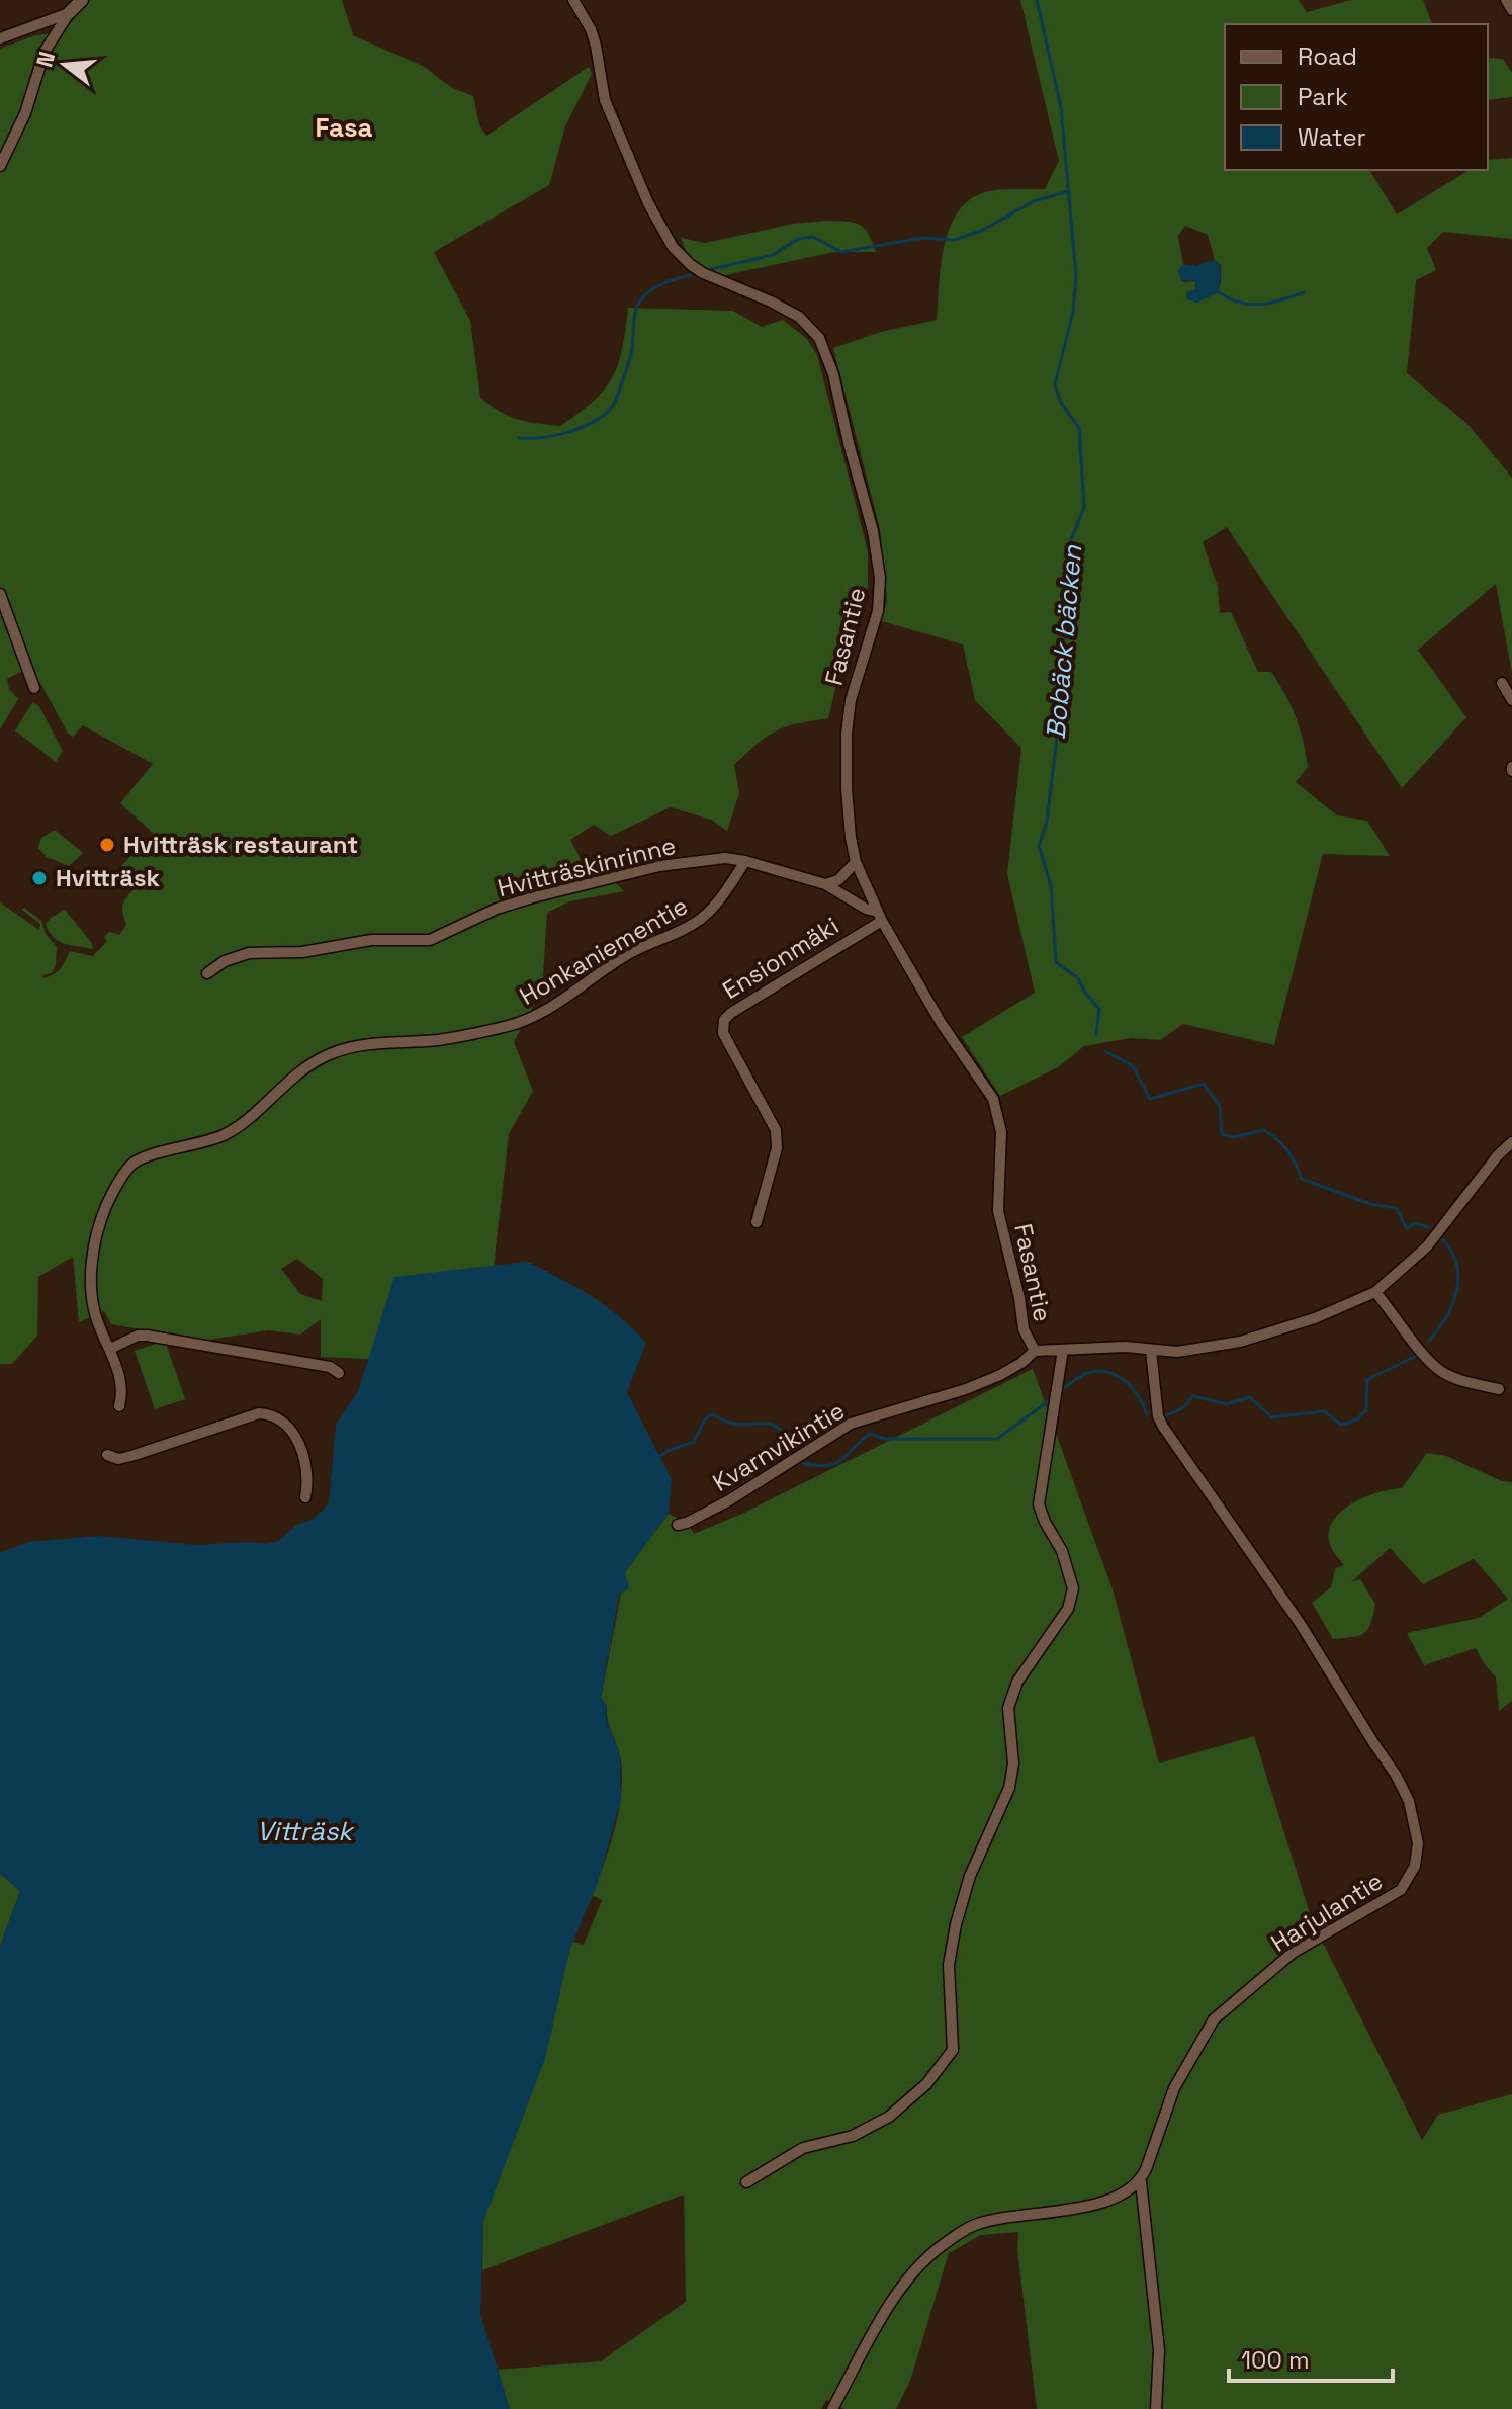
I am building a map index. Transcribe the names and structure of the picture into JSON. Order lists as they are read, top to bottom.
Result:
{
  "streets": {
    "street": [
      "Fasantie",
      "Hvitträskinrinne",
      "Honkaniementie",
      "Ensionmäki",
      "Kvarnvikintie",
      "Harjulantie"
    ]
  },
  "crossings": [
    ["Fasantie", "Ensionmäki"],
    ["Fasantie", "Kvarnvikintie"],
    ["Hvitträskinrinne", "Honkaniementie"]
  ],
  "districts": ["Fasa"],
  "water": ["Bobäck bäcken", "Vitträsk"],
  "places": ["Hvitträsk restaurant", "Hvitträsk"],
  "legend": ["Road", "Park", "Water"],
  "scale_bar": "100 m",
  "north": "left"
}
